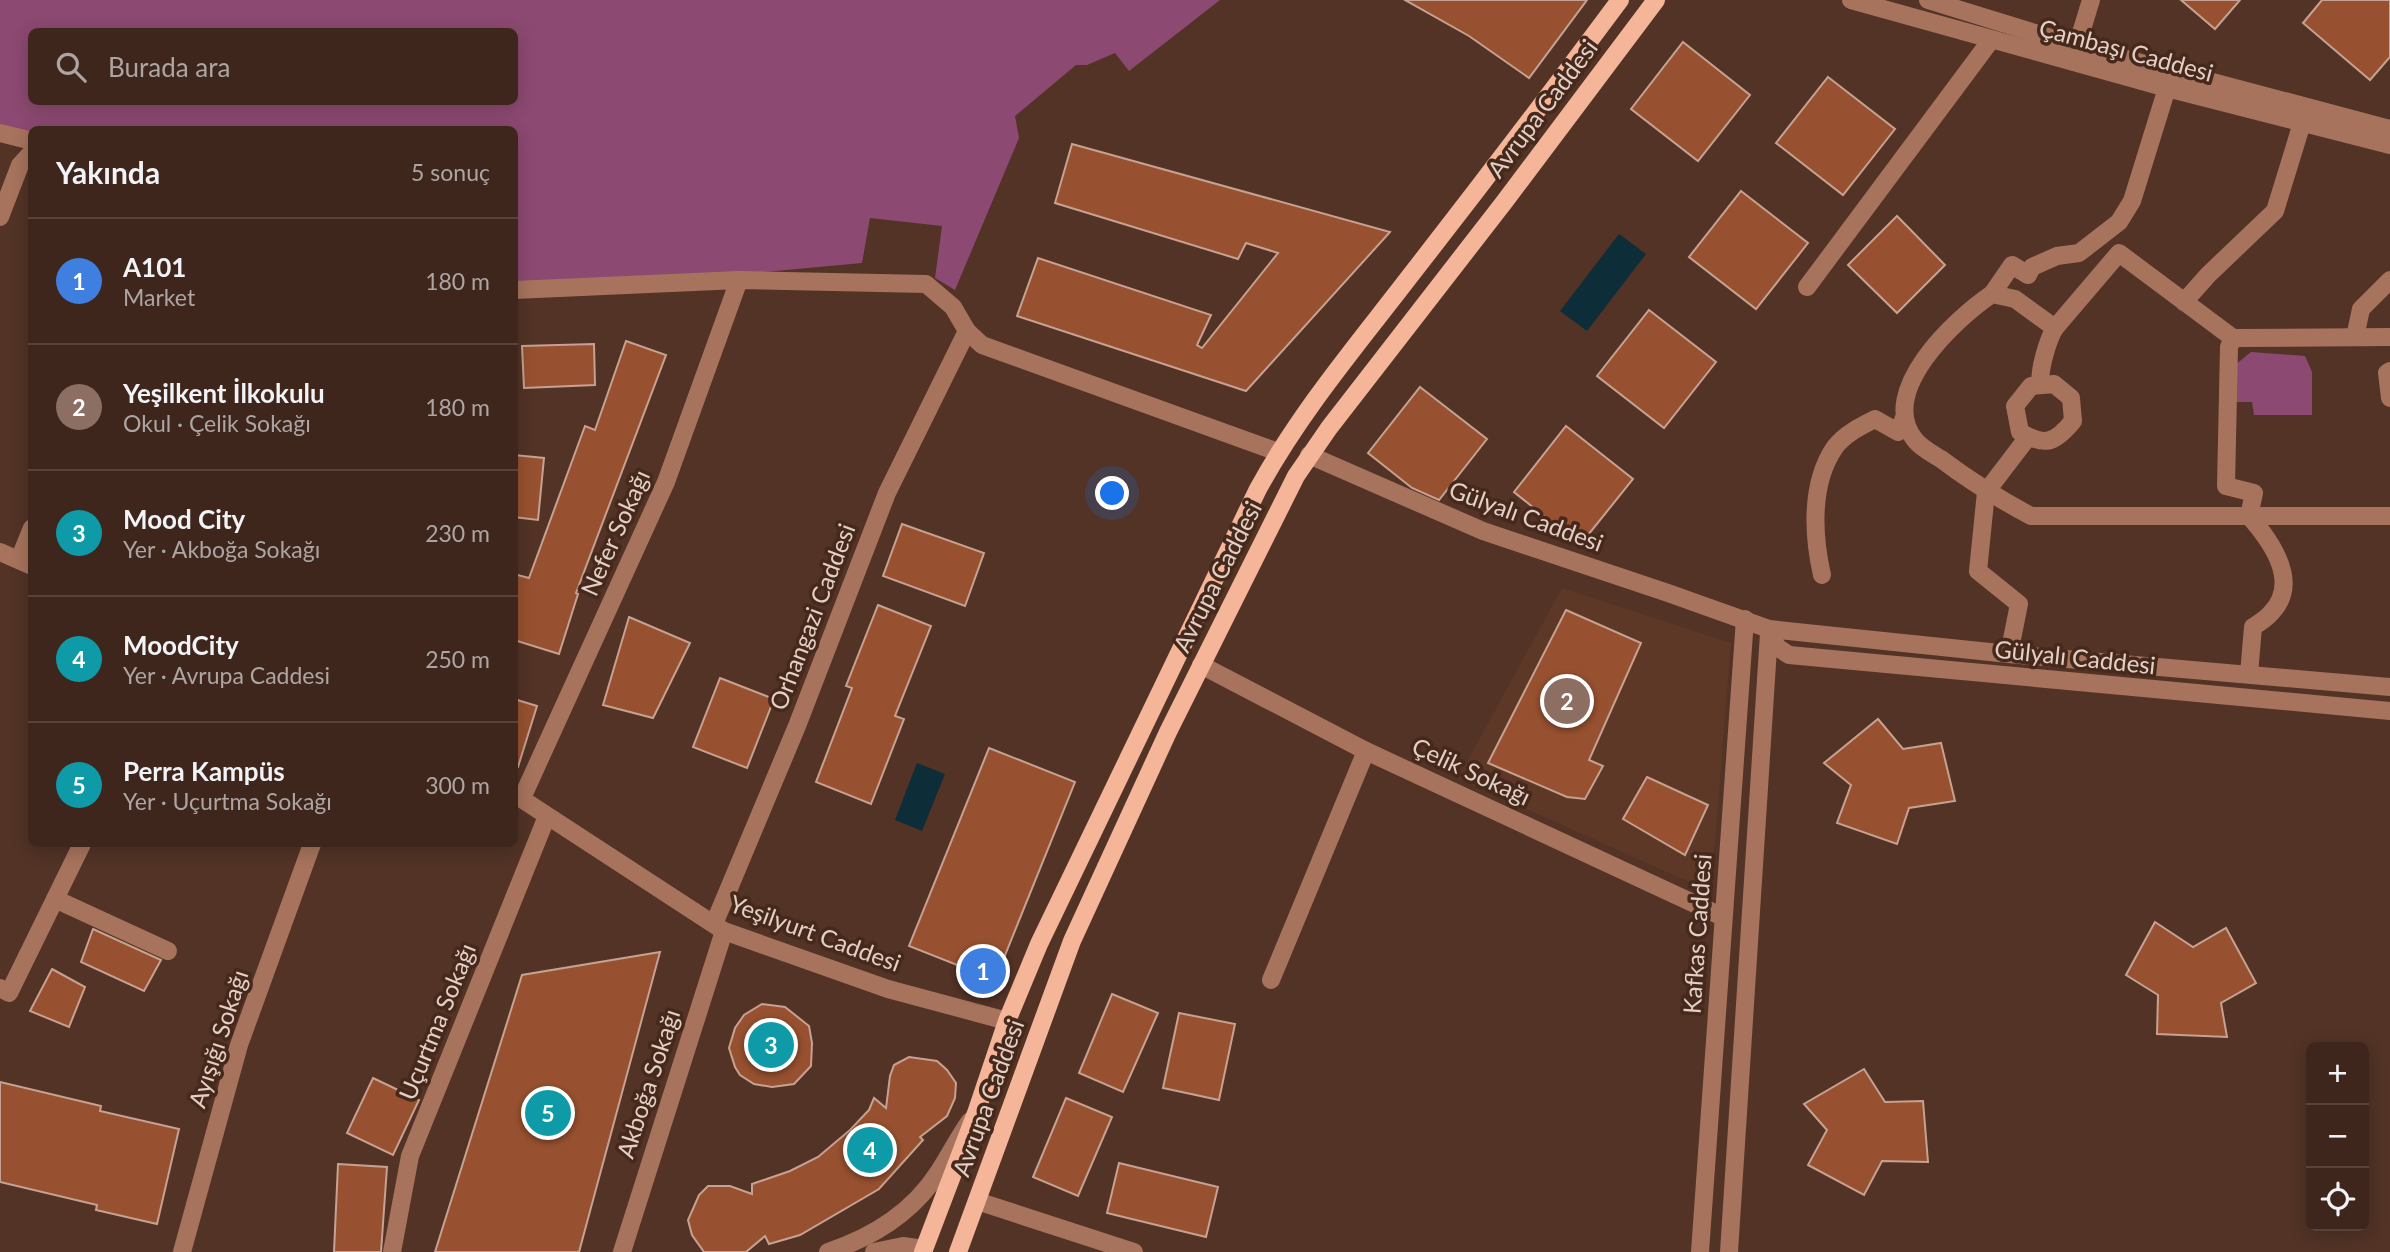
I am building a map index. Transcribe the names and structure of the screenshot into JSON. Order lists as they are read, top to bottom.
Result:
{
  "streets": {
    "main road": ["Avrupa Caddesi"],
    "street": [
      "Çambaşı Caddesi",
      "Gülyalı Caddesi",
      "Nefer Sokağı",
      "Orhangazi Caddesi",
      "Çelik Sokağı",
      "Yeşilyurt Caddesi",
      "Kafkas Caddesi",
      "Uçurtma Sokağı",
      "Ayışığı Sokağı",
      "Akboğa Sokağı"
    ]
  },
  "crossings": [
    ["Avrupa Caddesi", "Gülyalı Caddesi"],
    ["Avrupa Caddesi", "Çelik Sokağı"],
    ["Avrupa Caddesi", "Yeşilyurt Caddesi"],
    ["Gülyalı Caddesi", "Kafkas Caddesi"],
    ["Nefer Sokağı", "Yeşilyurt Caddesi"],
    ["Orhangazi Caddesi", "Yeşilyurt Caddesi"],
    ["Orhangazi Caddesi", "Akboğa Sokağı"],
    ["Çelik Sokağı", "Kafkas Caddesi"],
    ["Yeşilyurt Caddesi", "Uçurtma Sokağı"],
    ["Yeşilyurt Caddesi", "Akboğa Sokağı"]
  ],
  "page": {
    "search": "Burada ara",
    "heading": ["Yakında", "5 sonuç"],
    "list": [
      {
        "mark": "1",
        "name": "A101",
        "note": "Market",
        "value": "180 m"
      },
      {
        "mark": "2",
        "name": "Yeşilkent İlkokulu",
        "note": "Okul · Çelik Sokağı",
        "value": "180 m"
      },
      {
        "mark": "3",
        "name": "Mood City",
        "note": "Yer · Akboğa Sokağı",
        "value": "230 m"
      },
      {
        "mark": "4",
        "name": "MoodCity",
        "note": "Yer · Avrupa Caddesi",
        "value": "250 m"
      },
      {
        "mark": "5",
        "name": "Perra Kampüs",
        "note": "Yer · Uçurtma Sokağı",
        "value": "300 m"
      }
    ],
    "pins": [
      "2",
      "1",
      "3",
      "5",
      "4"
    ],
    "map_buttons": ["+", "−"]
  }
}
